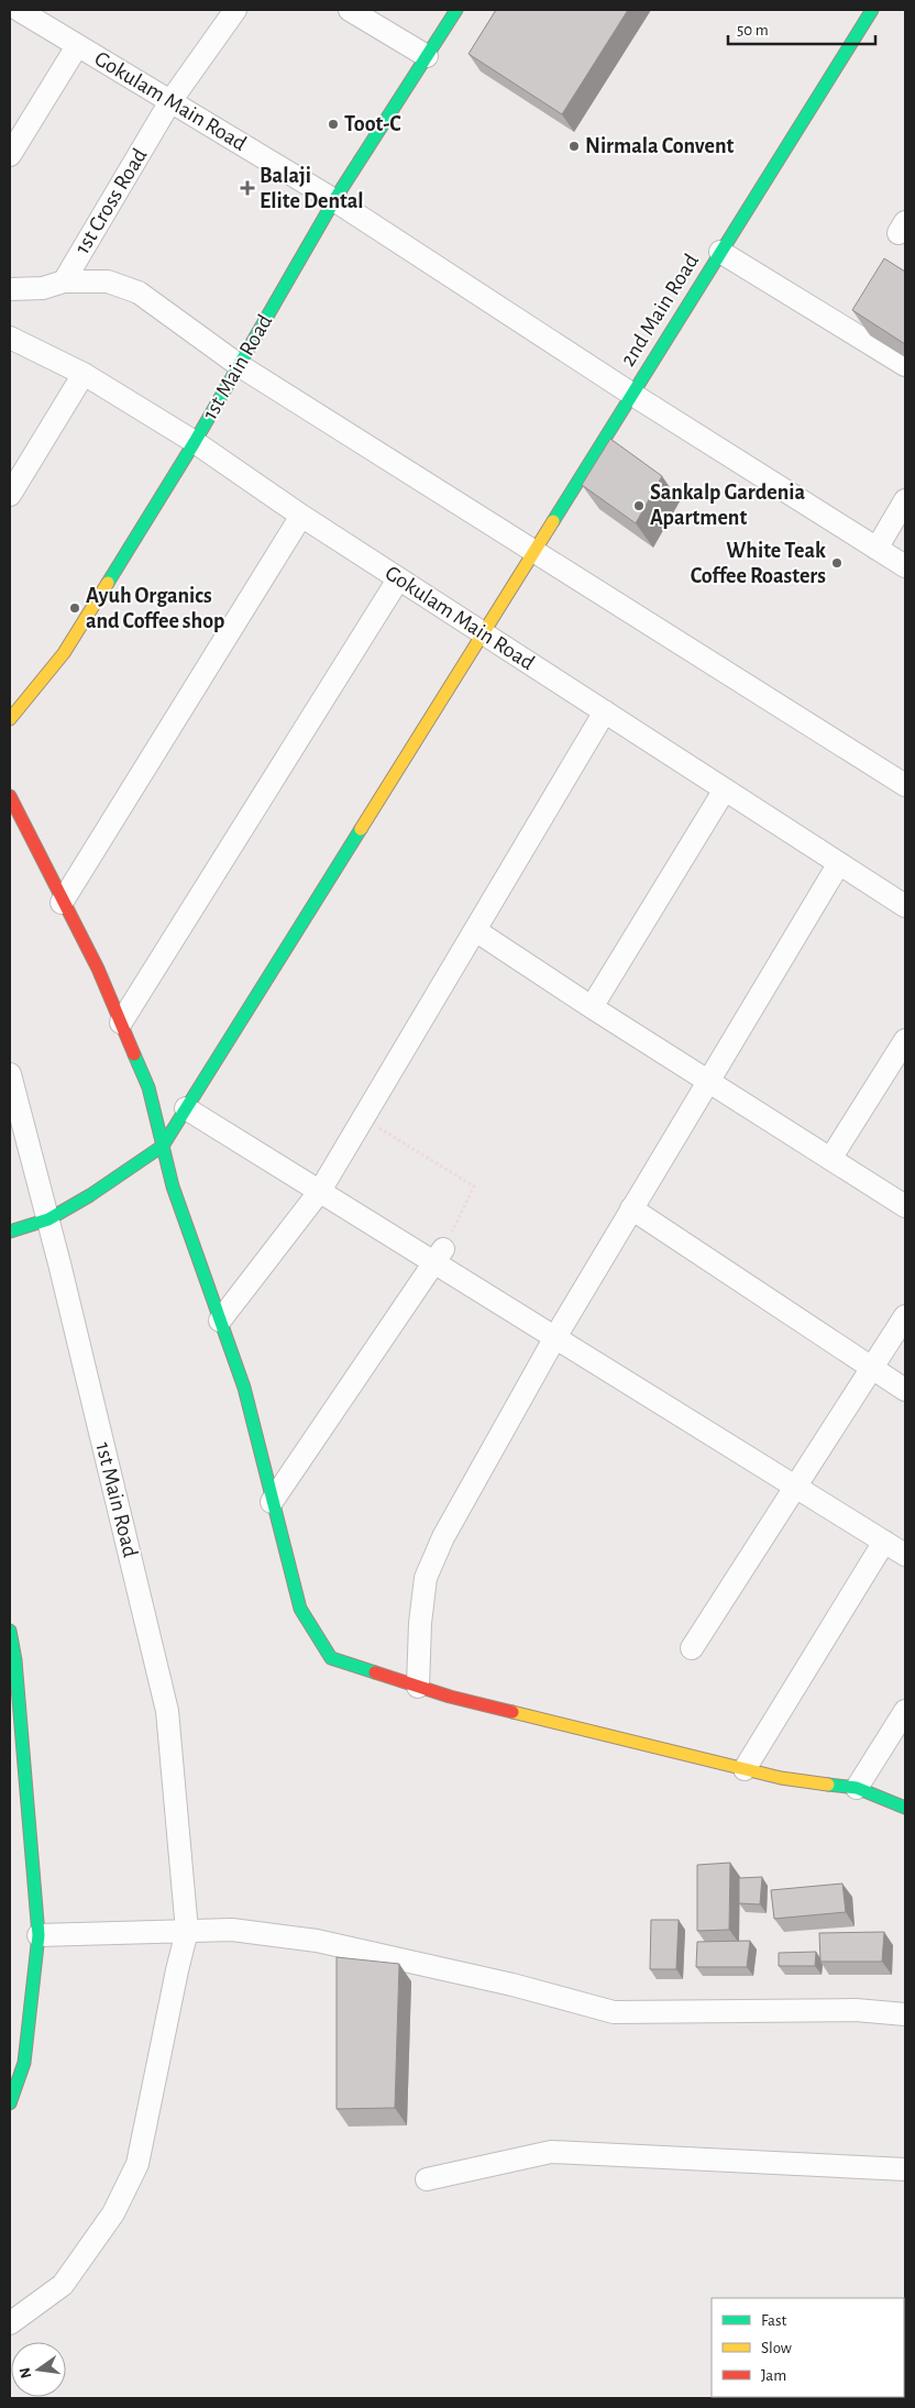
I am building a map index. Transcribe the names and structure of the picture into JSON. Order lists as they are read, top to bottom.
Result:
{
  "streets": {
    "street": [
      "Gokulam Main Road",
      "1st Cross Road",
      "2nd Main Road",
      "1st Main Road"
    ]
  },
  "crossings": [
    ["Gokulam Main Road", "1st Cross Road"],
    ["Gokulam Main Road", "2nd Main Road"],
    ["Gokulam Main Road", "1st Main Road"]
  ],
  "places": {
    "other": [
      "Toot-C",
      "Nirmala Convent",
      "Sankalp Gardenia Apartment",
      "White Teak Coffee Roasters",
      "Ayuh Organics and Coffee shop"
    ],
    "health": ["Balaji Elite Dental"]
  },
  "legend": ["Fast", "Slow", "Jam"],
  "scale_bar": "50 m",
  "north": "left"
}
